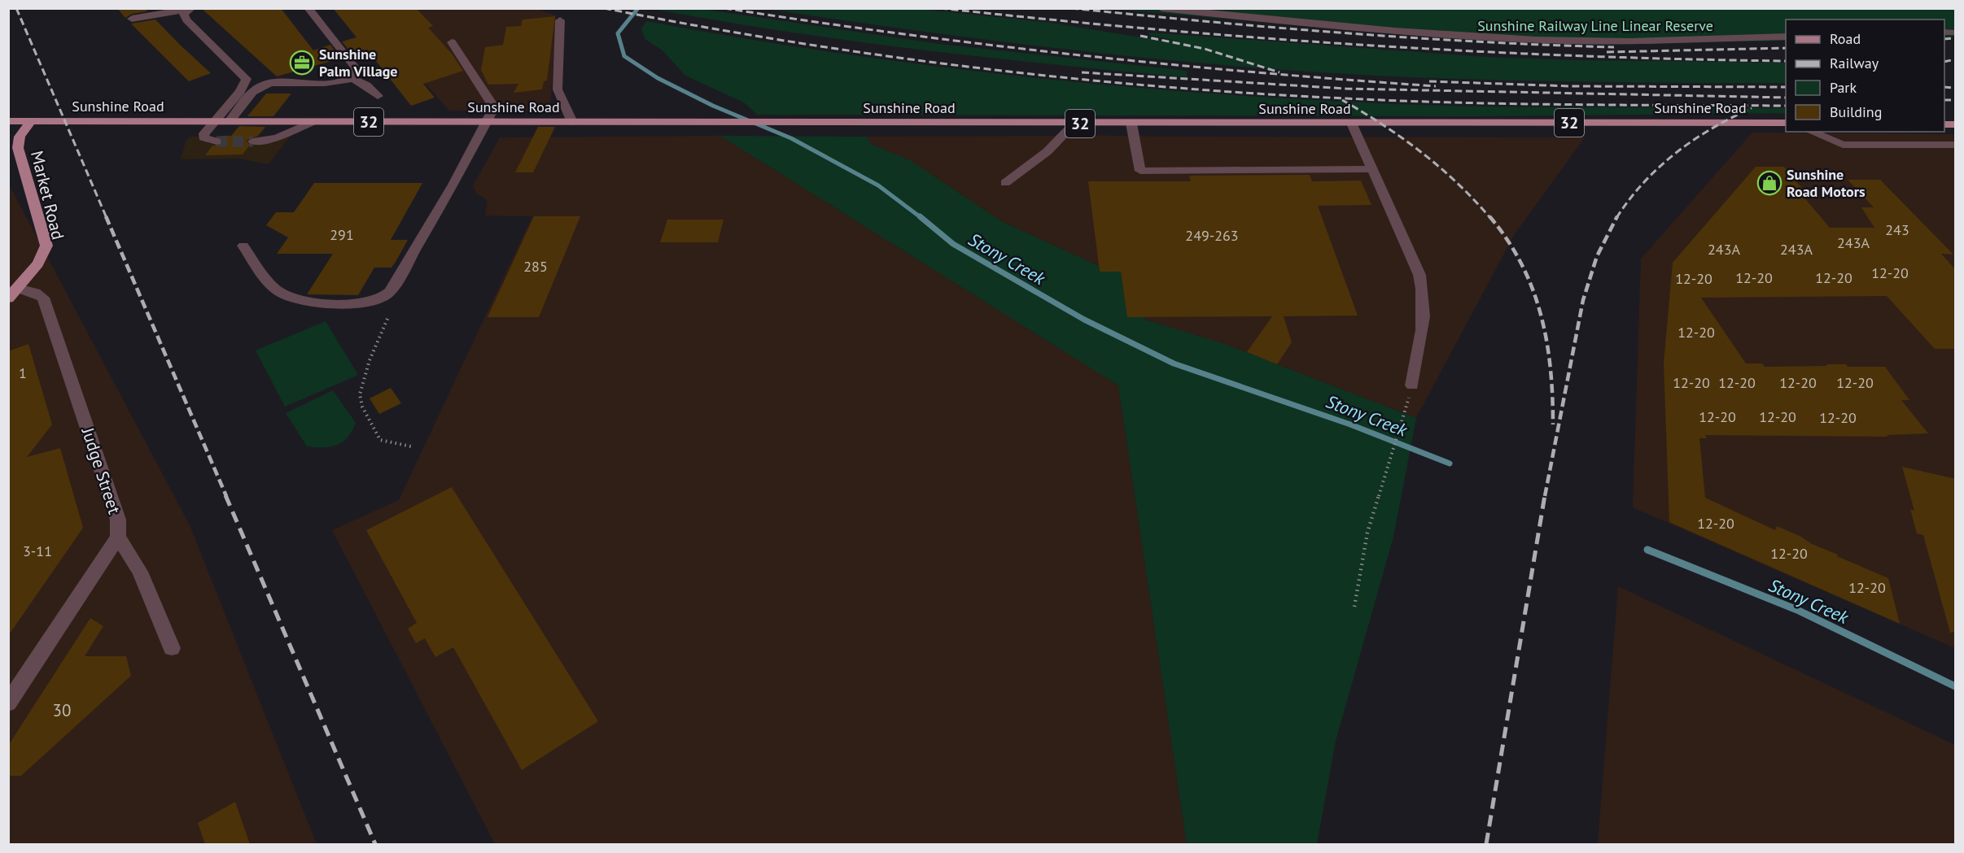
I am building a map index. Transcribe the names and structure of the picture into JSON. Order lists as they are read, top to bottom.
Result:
{
  "streets": {
    "main road": ["Sunshine Road", "32", "Market Road"],
    "street": ["Judge Street"]
  },
  "crossings": [
    ["Sunshine Road", "Market Road"],
    ["Market Road", "Judge Street"]
  ],
  "water": ["Stony Creek"],
  "parks": ["Sunshine Railway Line Linear Reserve"],
  "places": {
    "office": ["Sunshine Palm Village"],
    "shop": ["Sunshine Road Motors"]
  },
  "house_numbers": [
    "243",
    "291",
    "249-263",
    "243A",
    "243A",
    "243A",
    "285",
    "12-20",
    "12-20",
    "12-20",
    "12-20",
    "12-20",
    "1",
    "12-20",
    "12-20",
    "12-20",
    "12-20",
    "12-20",
    "12-20",
    "12-20",
    "12-20",
    "3-11",
    "12-20",
    "12-20",
    "30"
  ],
  "legend": [
    "Road",
    "Railway",
    "Park",
    "Building"
  ]
}
